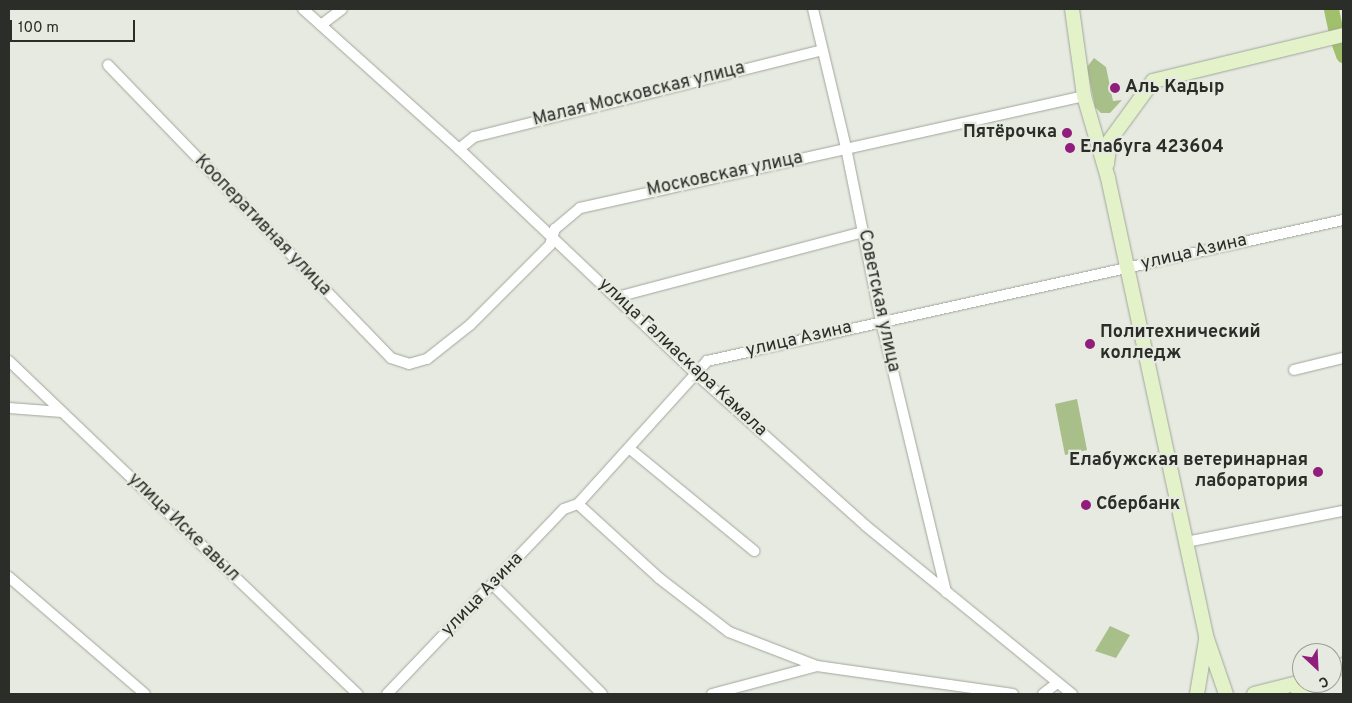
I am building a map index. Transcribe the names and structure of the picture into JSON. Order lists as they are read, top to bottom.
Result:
{
  "streets": {
    "street": [
      "Малая Московская улица",
      "Московская улица",
      "Кооперативная улица",
      "улица Азина",
      "Советская улица",
      "улица Галиаскара Камала",
      "улица Иске авыл"
    ]
  },
  "crossings": [
    ["Малая Московская улица", "Советская улица"],
    ["Малая Московская улица", "улица Галиаскара Камала"],
    ["Московская улица", "Кооперативная улица"],
    ["Московская улица", "Советская улица"],
    ["Московская улица", "улица Галиаскара Камала"],
    ["улица Азина", "Советская улица"],
    ["улица Азина", "улица Галиаскара Камала"],
    ["Советская улица", "улица Галиаскара Камала"]
  ],
  "places": [
    "Аль Кадыр",
    "Пятёрочка",
    "Елабуга 423604",
    "Политехнический колледж",
    "Елабужская ветеринарная лаборатория",
    "Сбербанк"
  ],
  "scale_bar": "100 m",
  "north": "bottom right"
}
